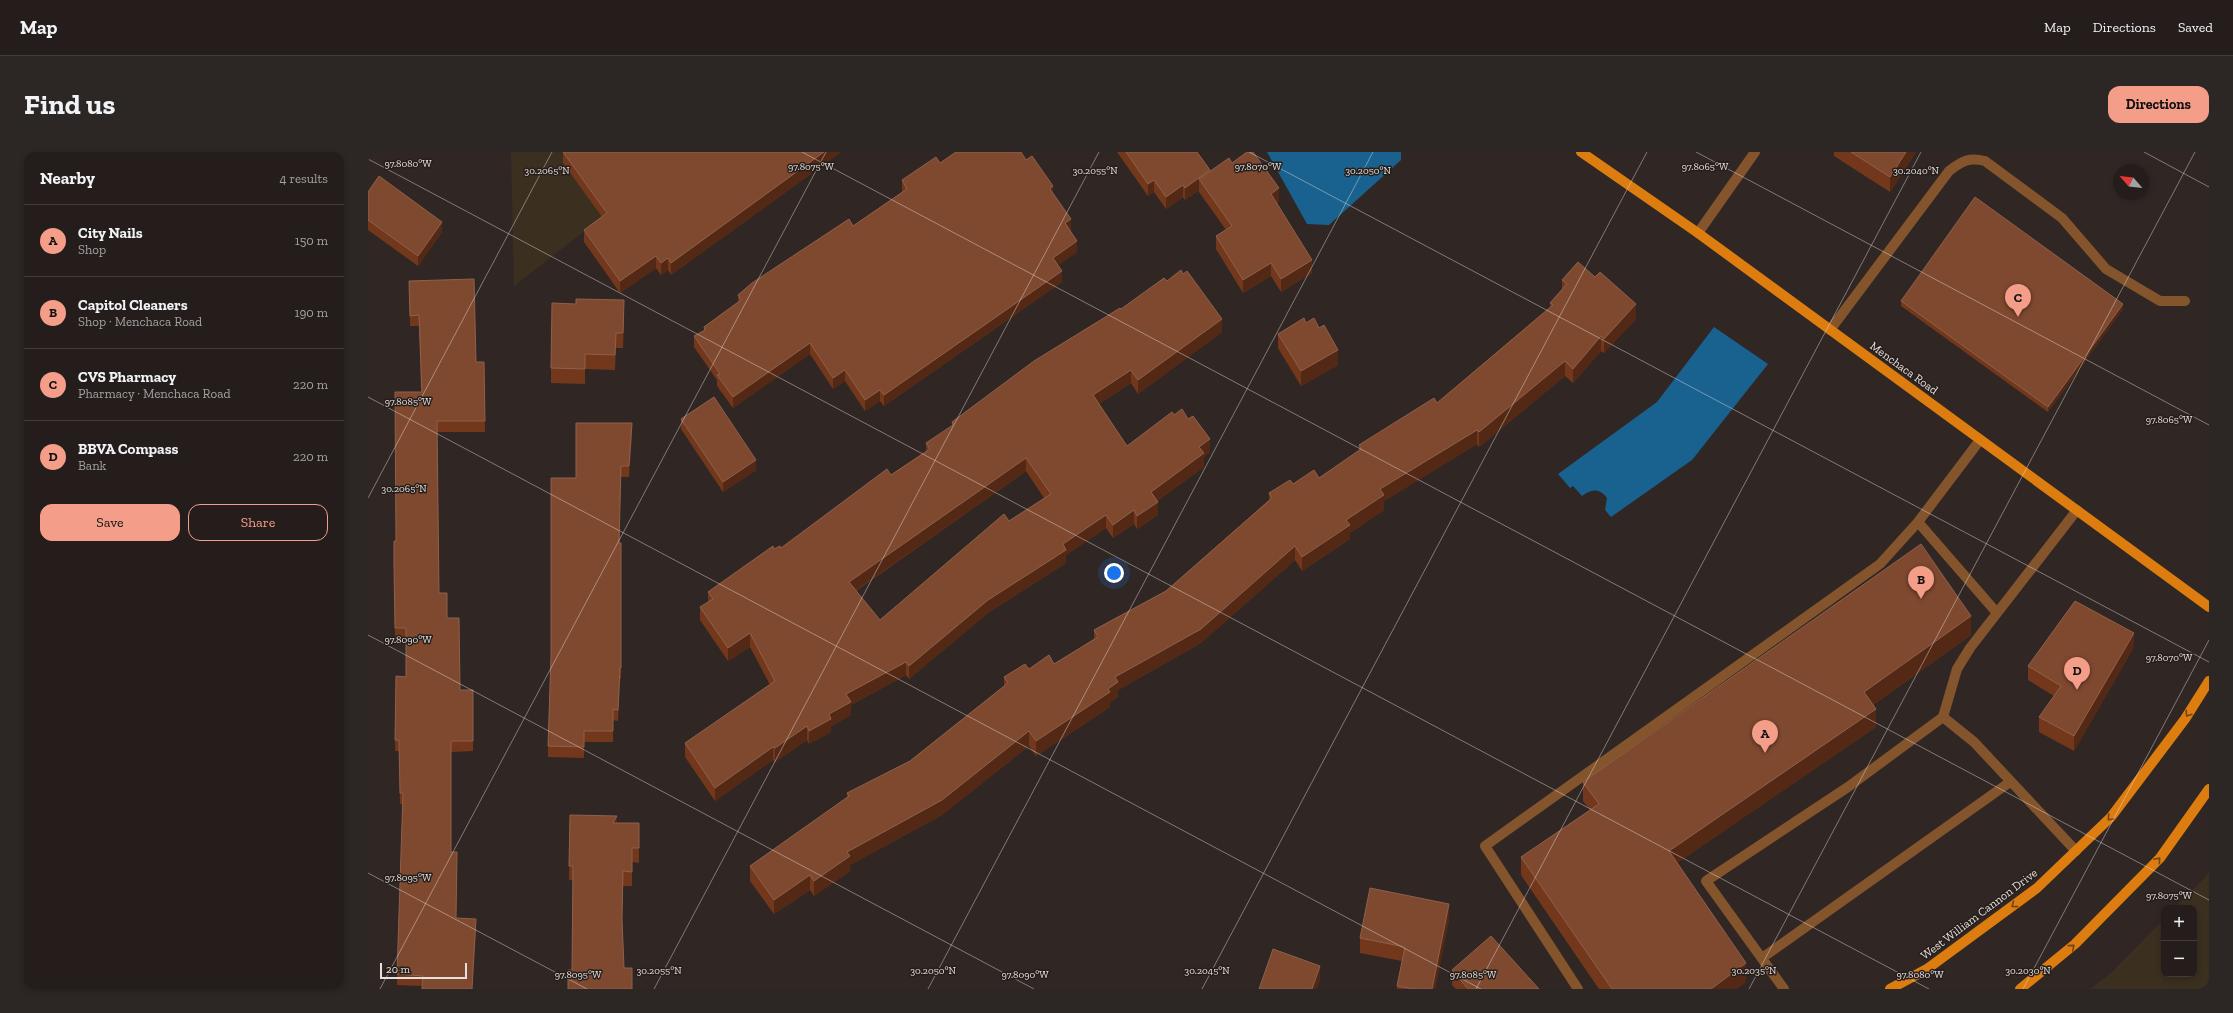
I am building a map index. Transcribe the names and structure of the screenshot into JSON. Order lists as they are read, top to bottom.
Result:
{
  "streets": {
    "main road": ["Menchaca Road", "West William Cannon Drive"]
  },
  "scale_bar": "20 m",
  "north": "top left",
  "page": {
    "header": "Map",
    "nav": ["Map", "Directions", "Saved"],
    "buttons": [
      "Directions",
      ["Save", "Share"]
    ],
    "title": "Find us",
    "heading": ["Nearby", "4 results"],
    "list": [
      {
        "mark": "A",
        "name": "City Nails",
        "note": "Shop",
        "value": "150 m"
      },
      {
        "mark": "B",
        "name": "Capitol Cleaners",
        "note": "Shop · Menchaca Road",
        "value": "190 m"
      },
      {
        "mark": "C",
        "name": "CVS Pharmacy",
        "note": "Pharmacy · Menchaca Road",
        "value": "220 m"
      },
      {
        "mark": "D",
        "name": "BBVA Compass",
        "note": "Bank",
        "value": "220 m"
      }
    ],
    "pins": [
      "C",
      "B",
      "D",
      "A"
    ],
    "map_buttons": ["+", "−"],
    "scale": "20 m"
  },
  "coordinates": [
    "97.8080°W",
    "97.8065°W",
    "97.8075°W",
    "97.8070°W",
    "30.2065°N",
    "30.2055°N",
    "30.2050°N",
    "30.2040°N",
    "97.8085°W",
    "97.8090°W",
    "97.8095°W",
    "30.2045°N",
    "30.2035°N",
    "30.2030°N"
  ]
}
